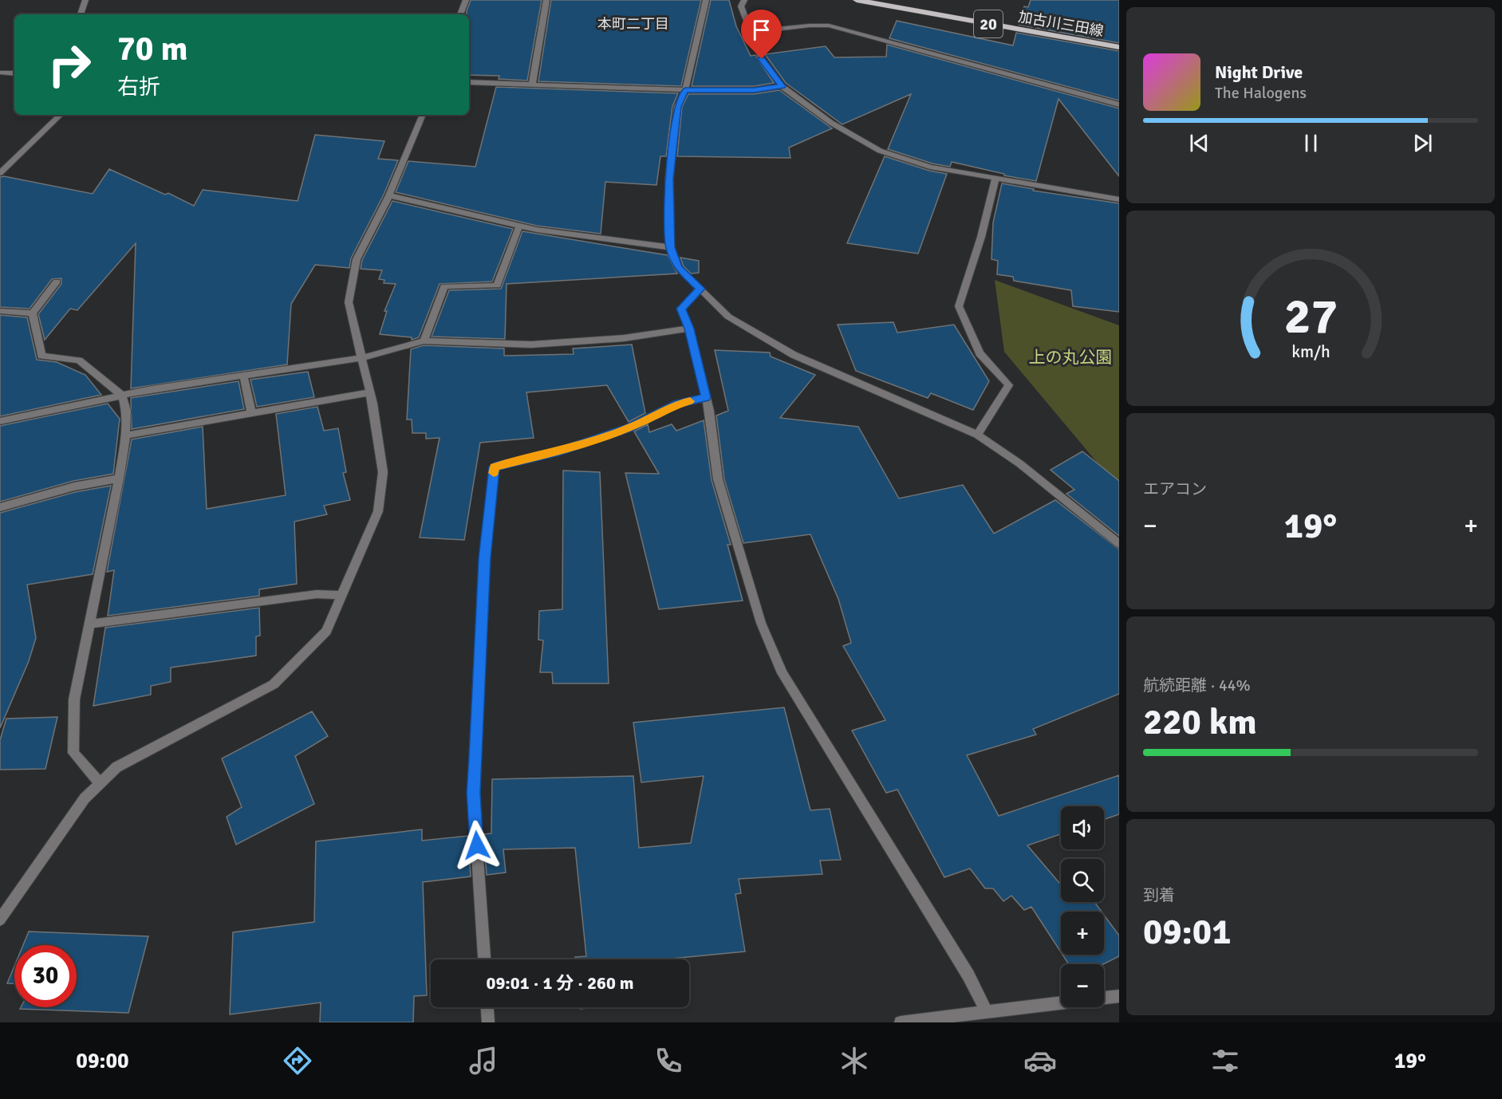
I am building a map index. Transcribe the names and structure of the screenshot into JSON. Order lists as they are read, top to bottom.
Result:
{
  "streets": {
    "main road": ["20", "加古川三田線"]
  },
  "districts": ["本町二丁目"],
  "parks": ["上の丸公園"],
  "page": {
    "turn": ["70 m", "右折"],
    "song": ["Night Drive", "The Halogens"],
    "tile": [
      "エアコン",
      ["航続距離 · 44%", "220 km"],
      ["到着", "09:01"]
    ],
    "heat": ["−", "19°", "+"],
    "map_buttons": ["+", "−"],
    "limit": "30",
    "trip": "09:01 · 1 分 · 260 m",
    "tabs": ["09:00", "19°"],
    "gauge": ["27", "km/h"]
  }
}
